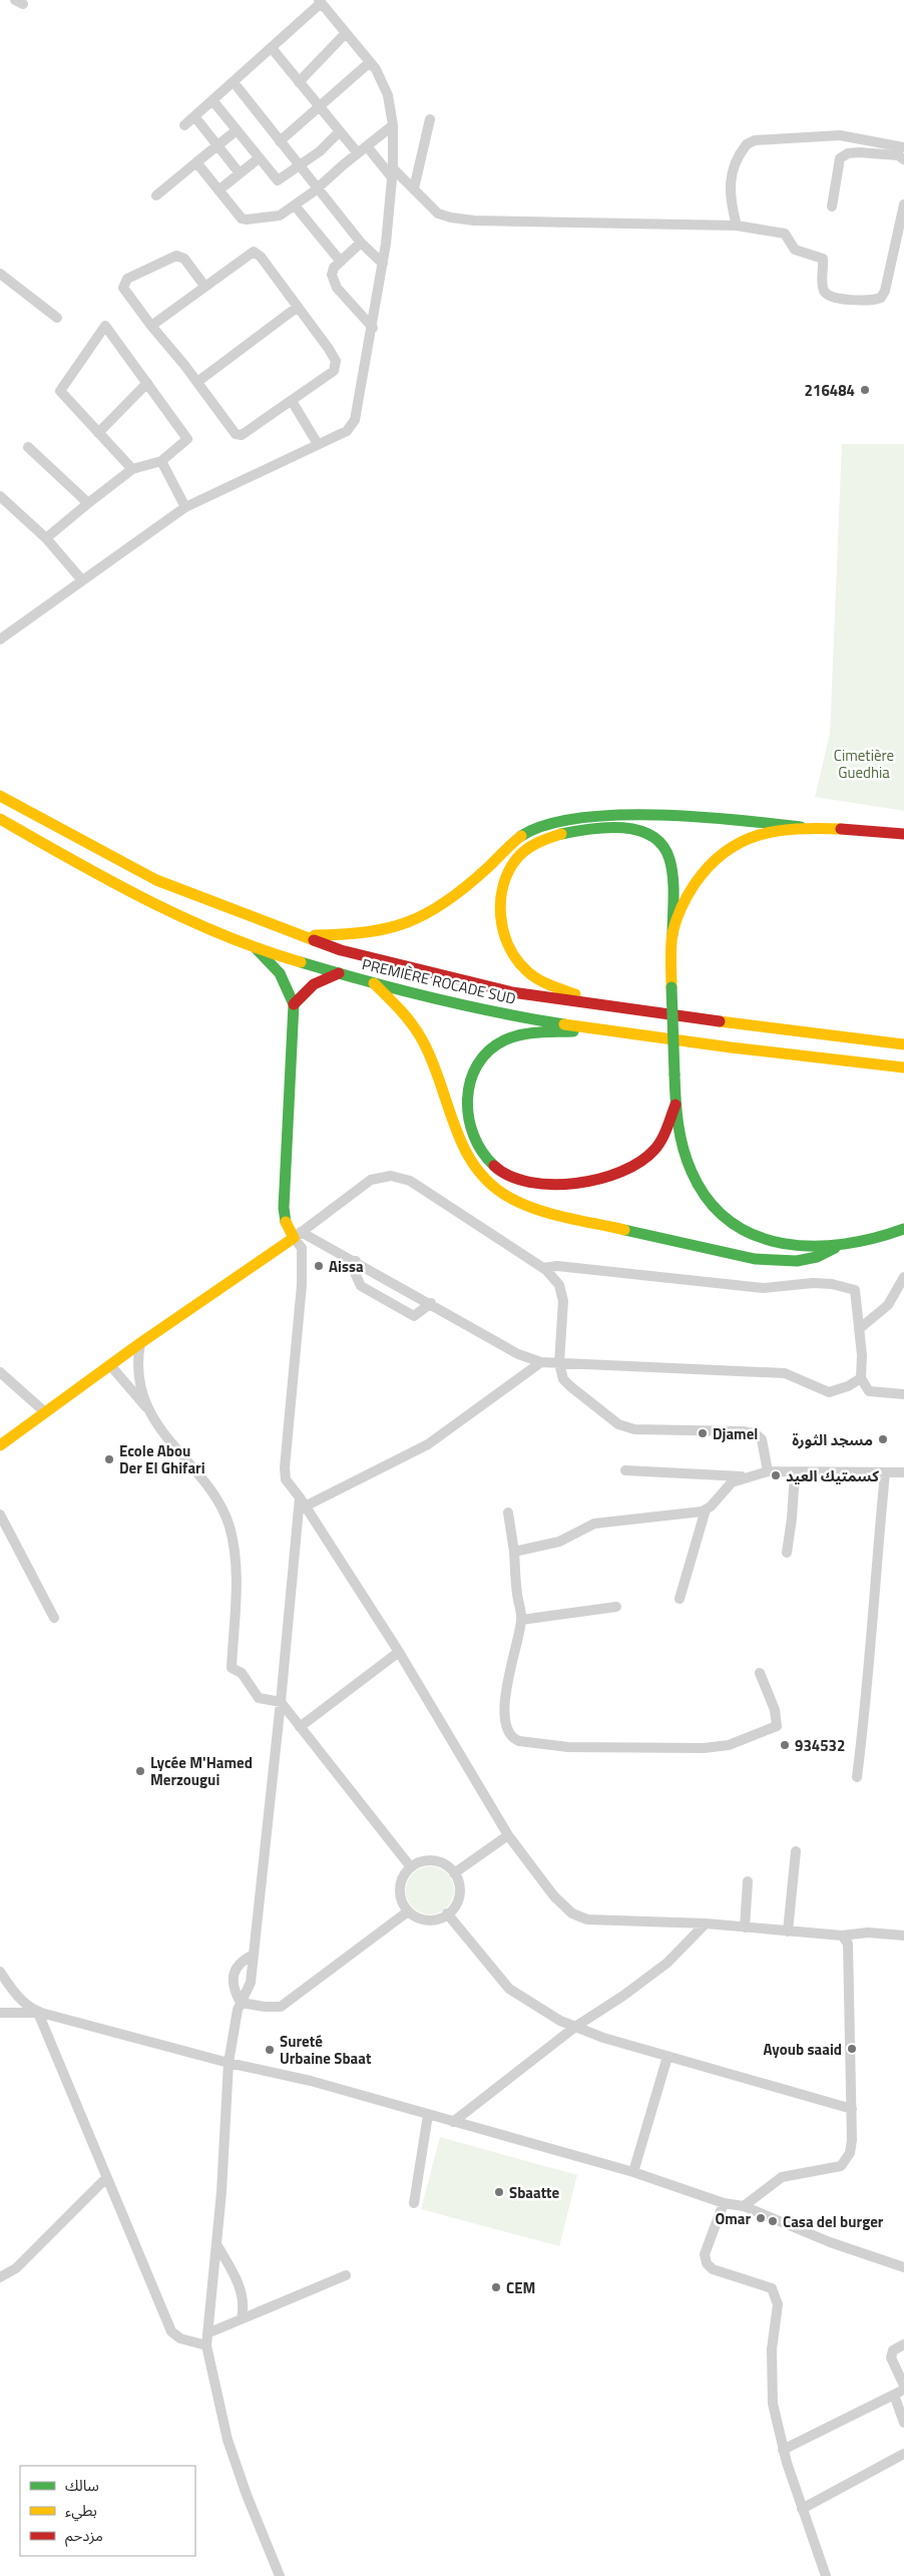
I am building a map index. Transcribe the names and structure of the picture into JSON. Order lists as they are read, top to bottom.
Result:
{
  "streets": {
    "main road": ["PREMIÈRE ROCADE SUD"]
  },
  "parks": ["Cimetière Guedhia"],
  "places": [
    "216484",
    "Aissa",
    "Djamel",
    "مسجد الثورة",
    "Ecole Abou Der El Ghifari",
    "كسمتيك العيد",
    "934532",
    "Lycée M'Hamed Merzougui",
    "Ayoub saaid",
    "Sureté Urbaine Sbaat",
    "Sbaatte",
    "Omar",
    "Casa del burger",
    "CEM"
  ],
  "legend": ["سالك", "بطيء", "مزدحم"]
}
